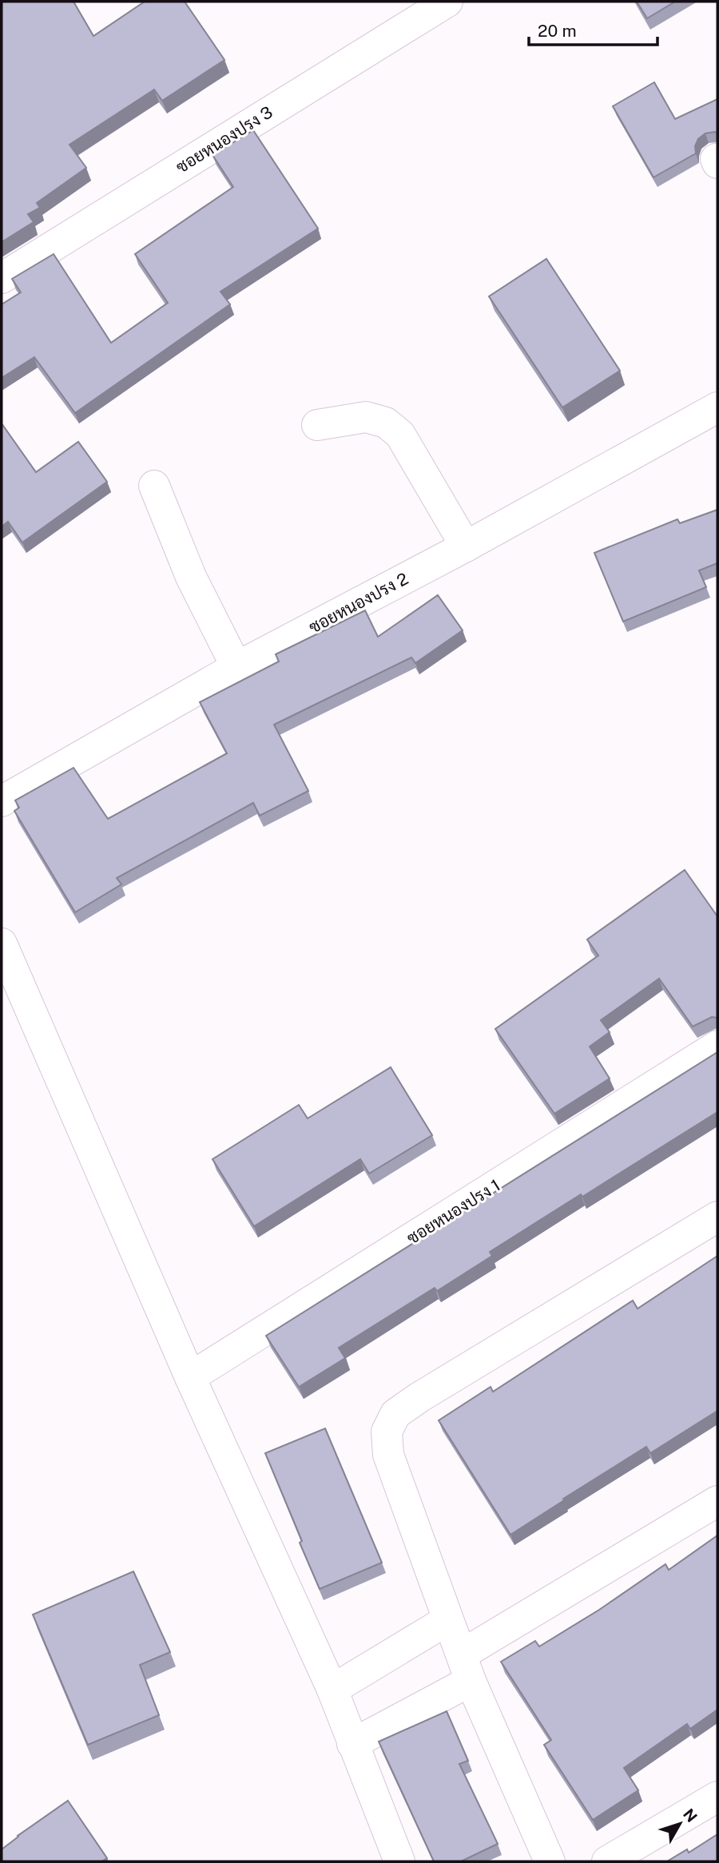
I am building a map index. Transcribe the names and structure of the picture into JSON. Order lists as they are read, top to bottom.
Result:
{
  "streets": {
    "street": ["ซอยหนองปรง 3", "ซอยหนองปรง 2", "ซอยหนองปรง 1"]
  },
  "scale_bar": "20 m",
  "north": "top right"
}
